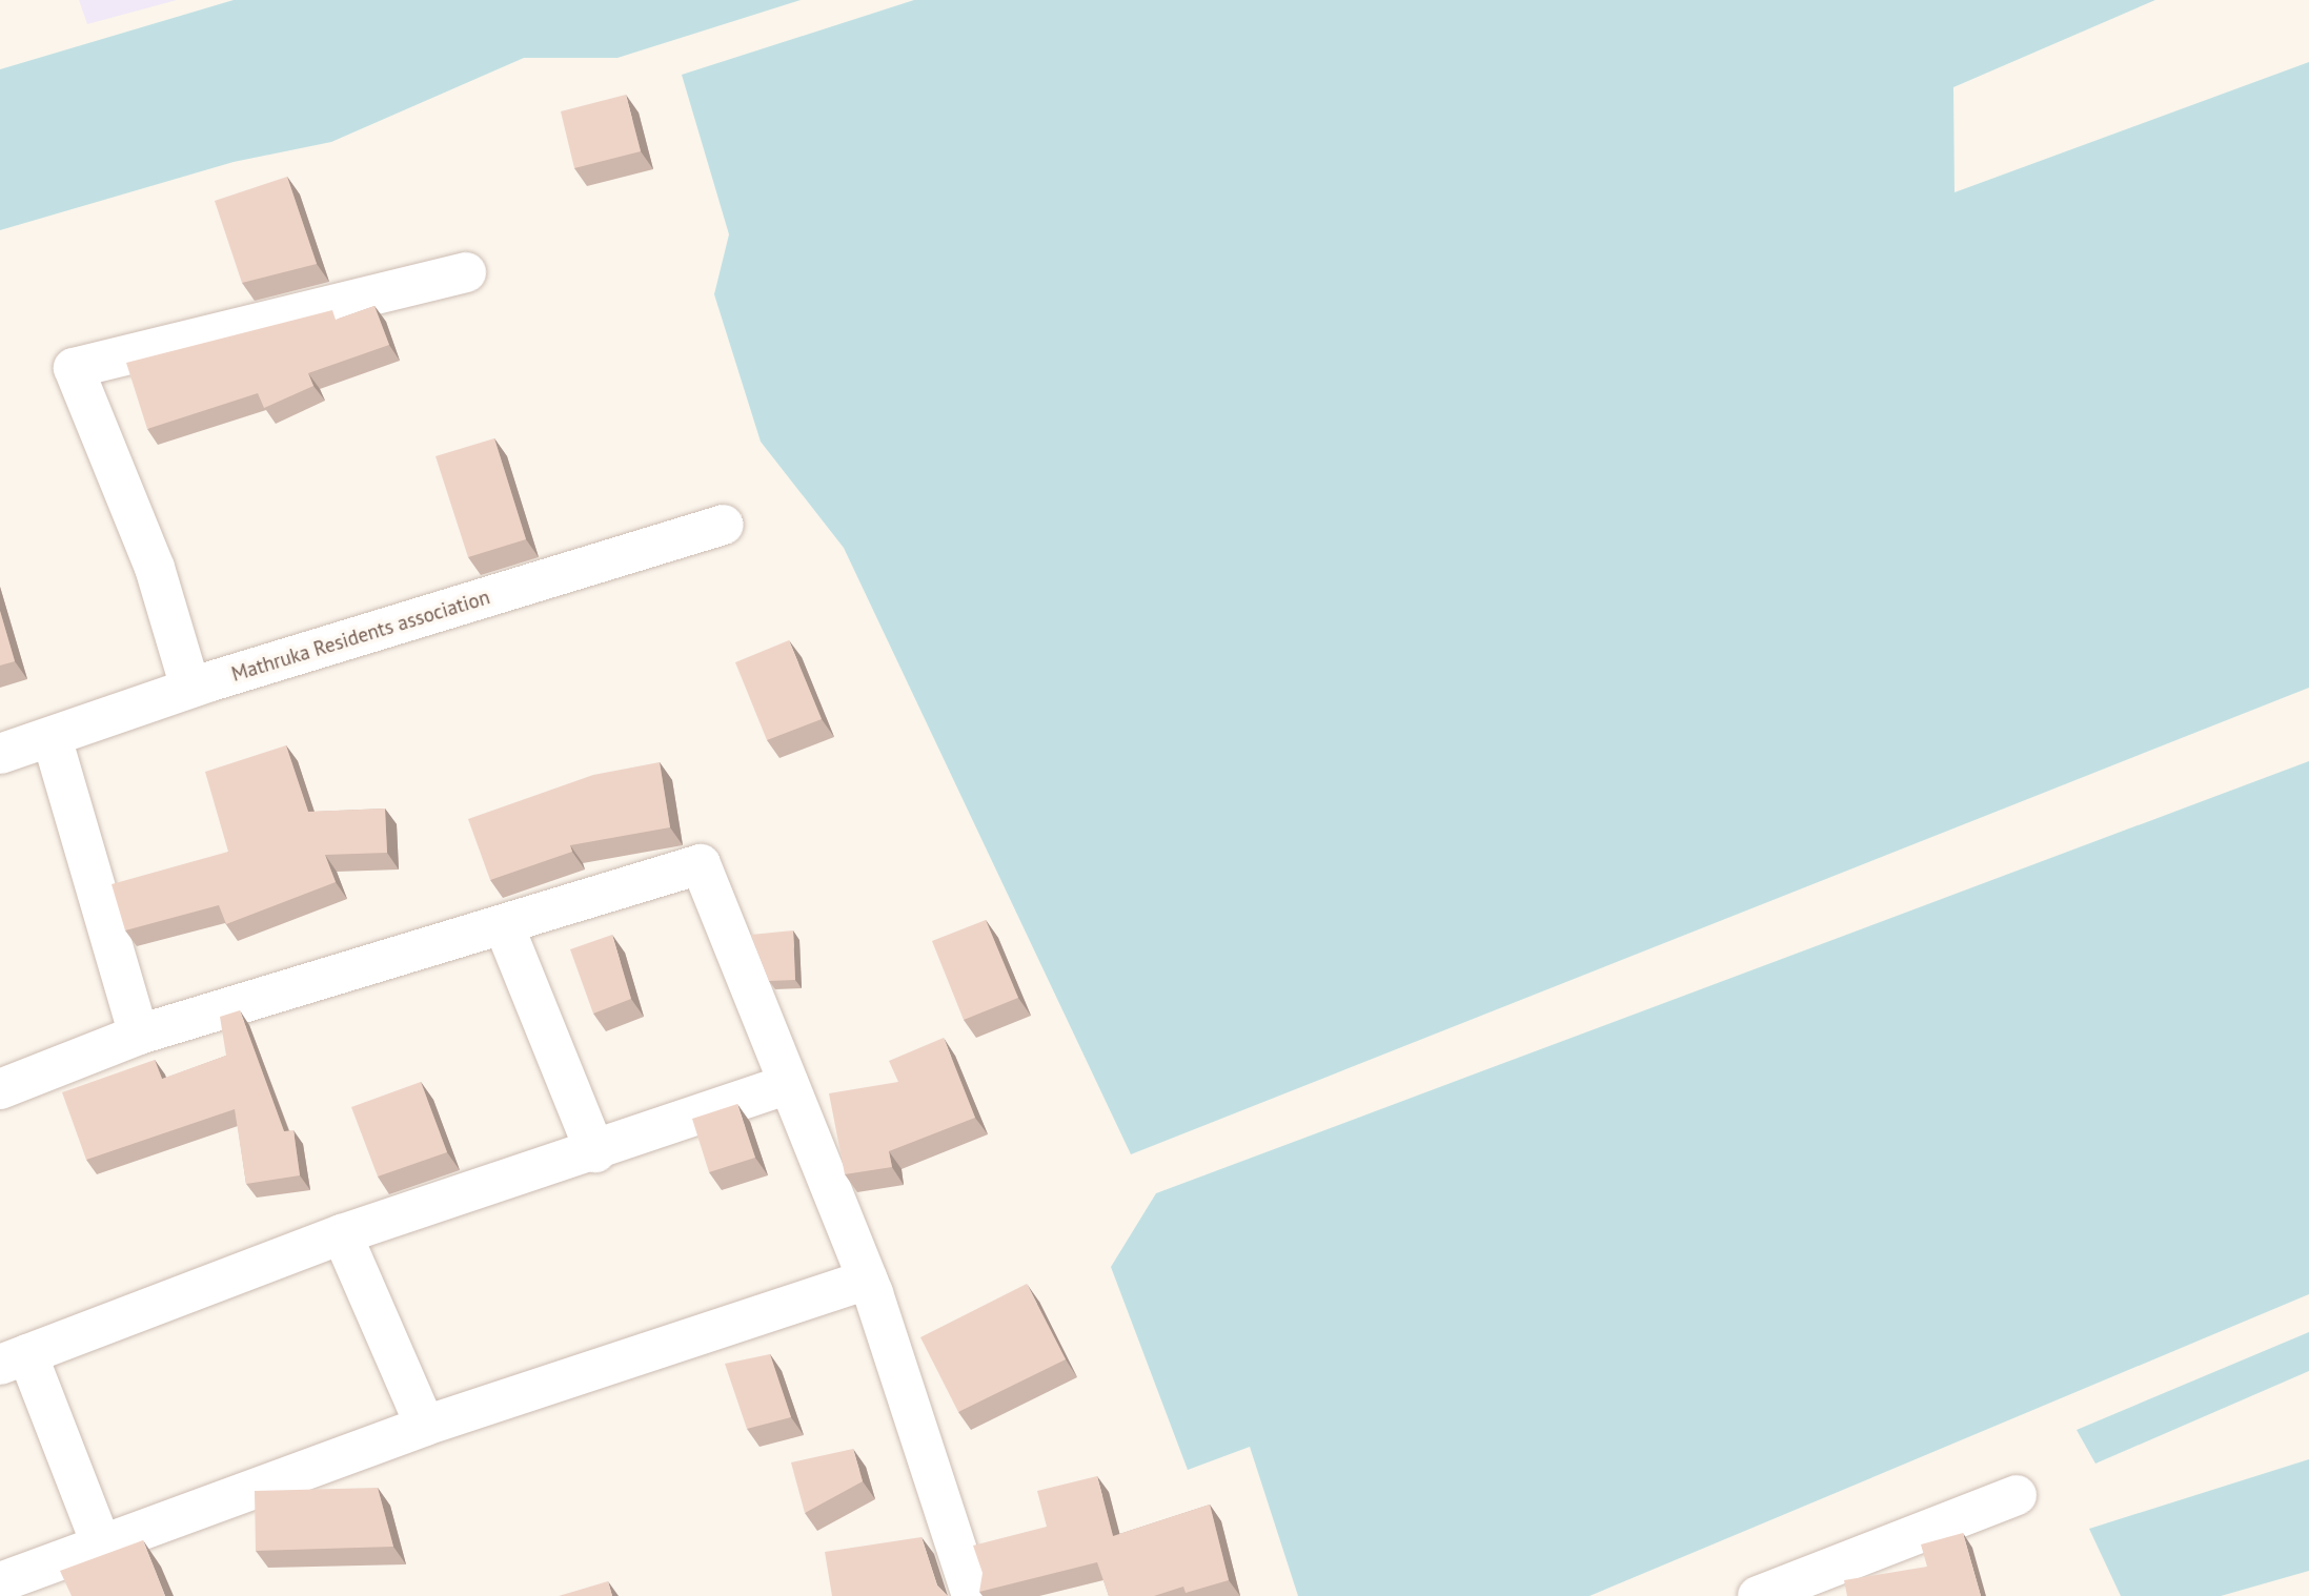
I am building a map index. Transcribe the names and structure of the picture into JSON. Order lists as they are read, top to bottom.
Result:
{
  "streets": {
    "street": ["Mathruka Residents association"]
  }
}
